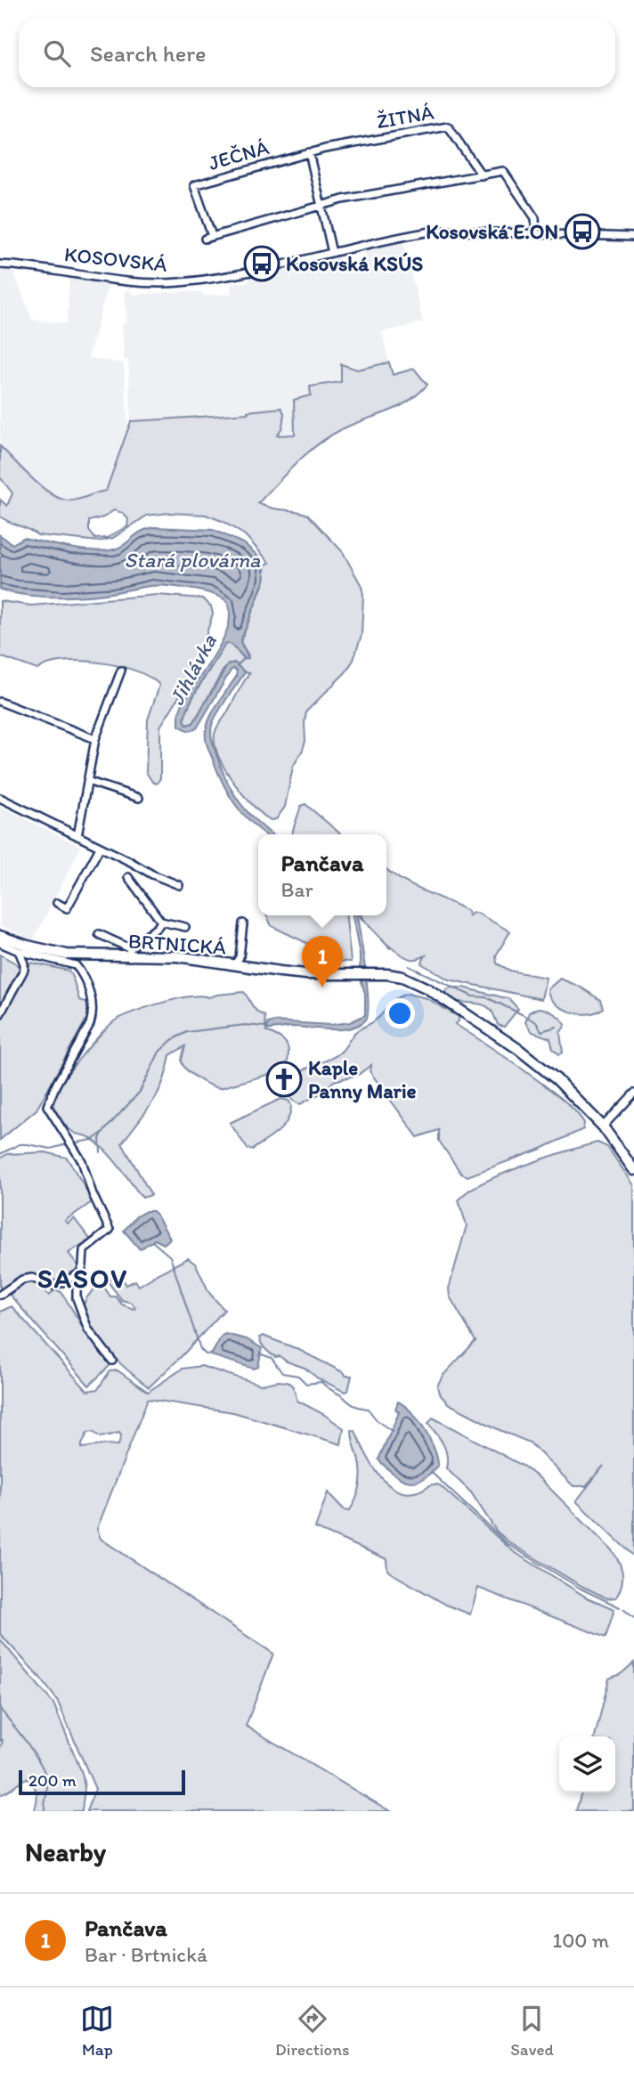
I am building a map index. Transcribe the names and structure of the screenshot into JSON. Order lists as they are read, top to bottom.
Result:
{
  "streets": {
    "main road": ["BRTNICKÁ"],
    "street": ["ŽITNÁ", "JEČNÁ", "KOSOVSKÁ"]
  },
  "crossings": [
    ["ŽITNÁ", "JEČNÁ"]
  ],
  "districts": ["SASOV"],
  "water": ["Stará plovárna", "Jihlávka"],
  "places": {
    "bus stop": ["Kosovská E.ON", "Kosovská KSÚS"],
    "church": ["Kaple Panny Marie"]
  },
  "scale_bar": "200 m",
  "page": {
    "search": "Search here",
    "popup": ["Pančava", "Bar"],
    "pins": "1",
    "scale": "200 m",
    "heading": "Nearby",
    "list": [
      {
        "mark": "1",
        "name": "Pančava",
        "note": "Bar · Brtnická",
        "value": "100 m"
      }
    ],
    "nav": ["Map", "Directions", "Saved"]
  }
}
